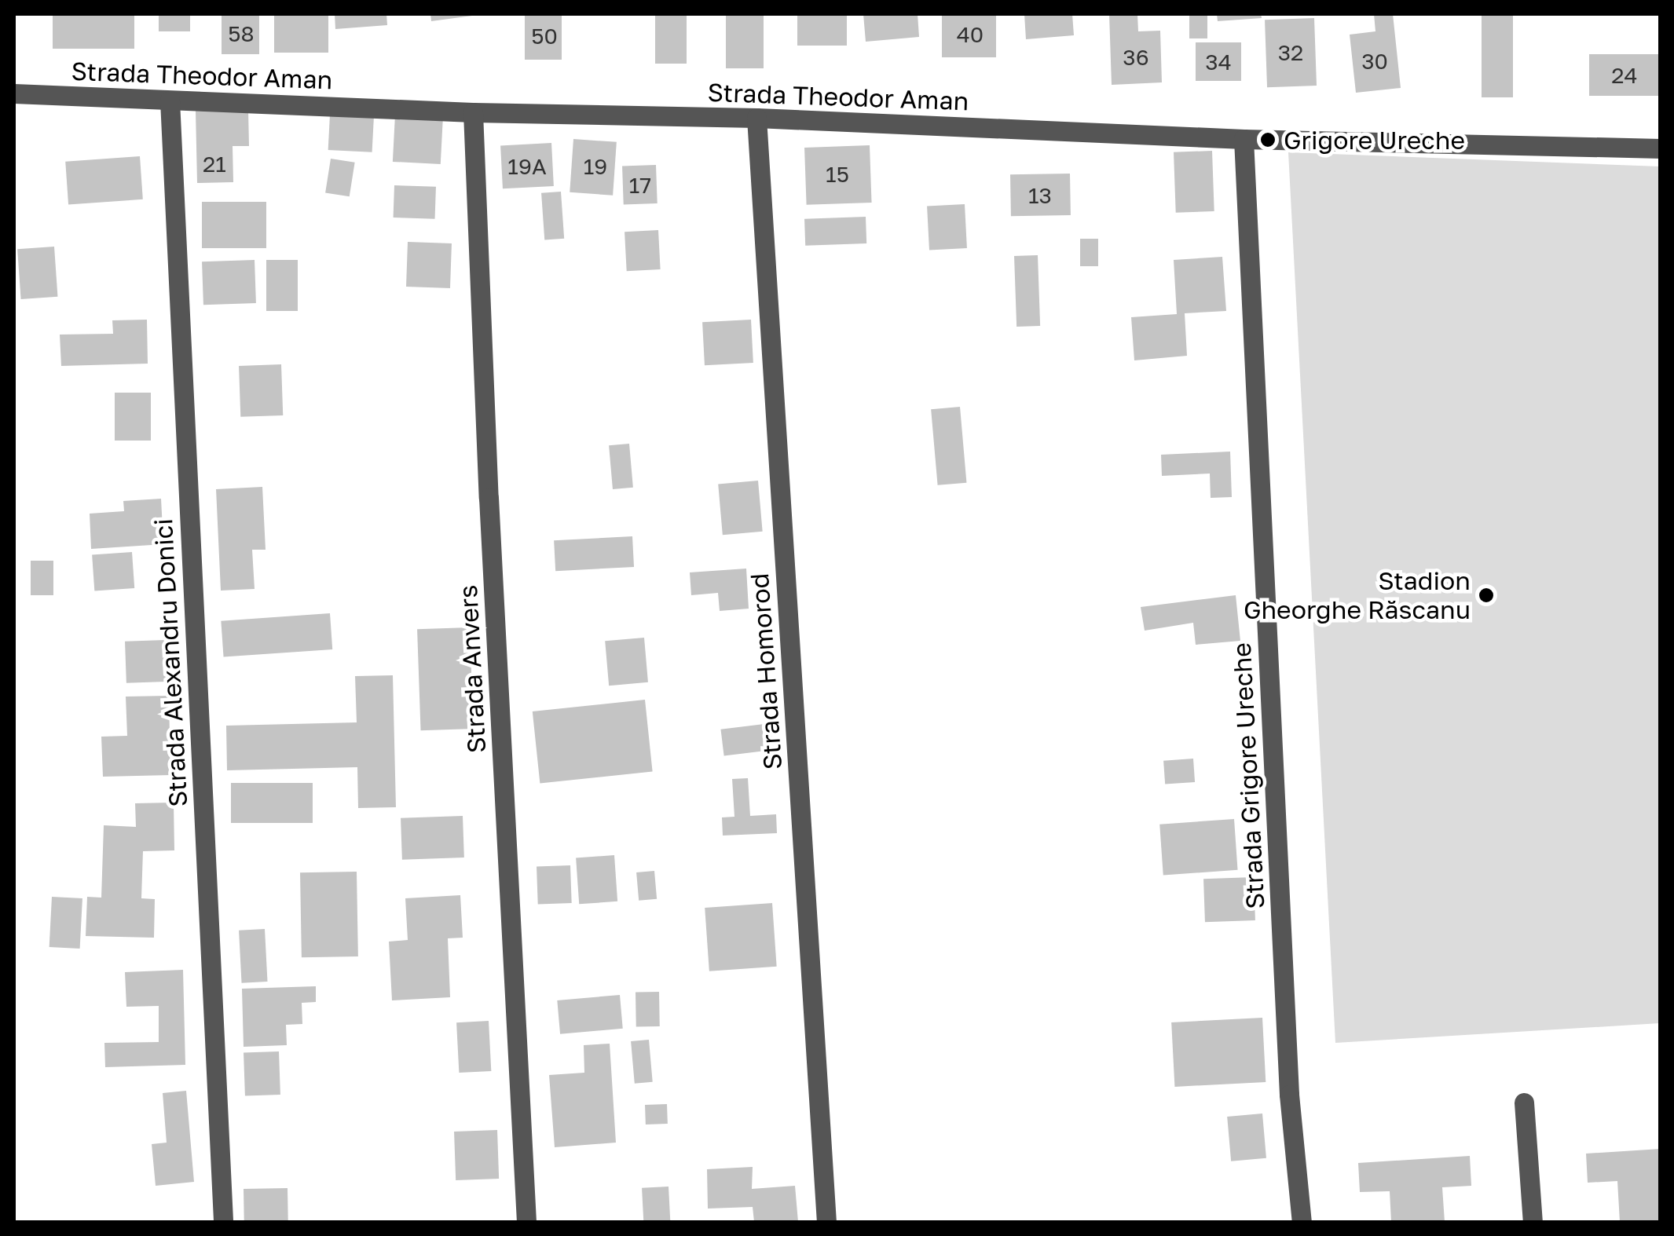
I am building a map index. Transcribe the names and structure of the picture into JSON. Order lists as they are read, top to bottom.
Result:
{
  "streets": {
    "street": [
      "Strada Theodor Aman",
      "Strada Alexandru Donici",
      "Strada Anvers",
      "Strada Homorod",
      "Strada Grigore Ureche"
    ]
  },
  "crossings": [
    ["Strada Theodor Aman", "Strada Alexandru Donici"],
    ["Strada Theodor Aman", "Strada Anvers"],
    ["Strada Theodor Aman", "Strada Homorod"],
    ["Strada Theodor Aman", "Strada Grigore Ureche"]
  ],
  "places": ["Grigore Ureche", "Stadion Gheorghe Răscanu"],
  "house_numbers": [
    "58",
    "40",
    "50",
    "32",
    "36",
    "30",
    "34",
    "24",
    "21",
    "19A",
    "19",
    "15",
    "17",
    "13"
  ]
}
